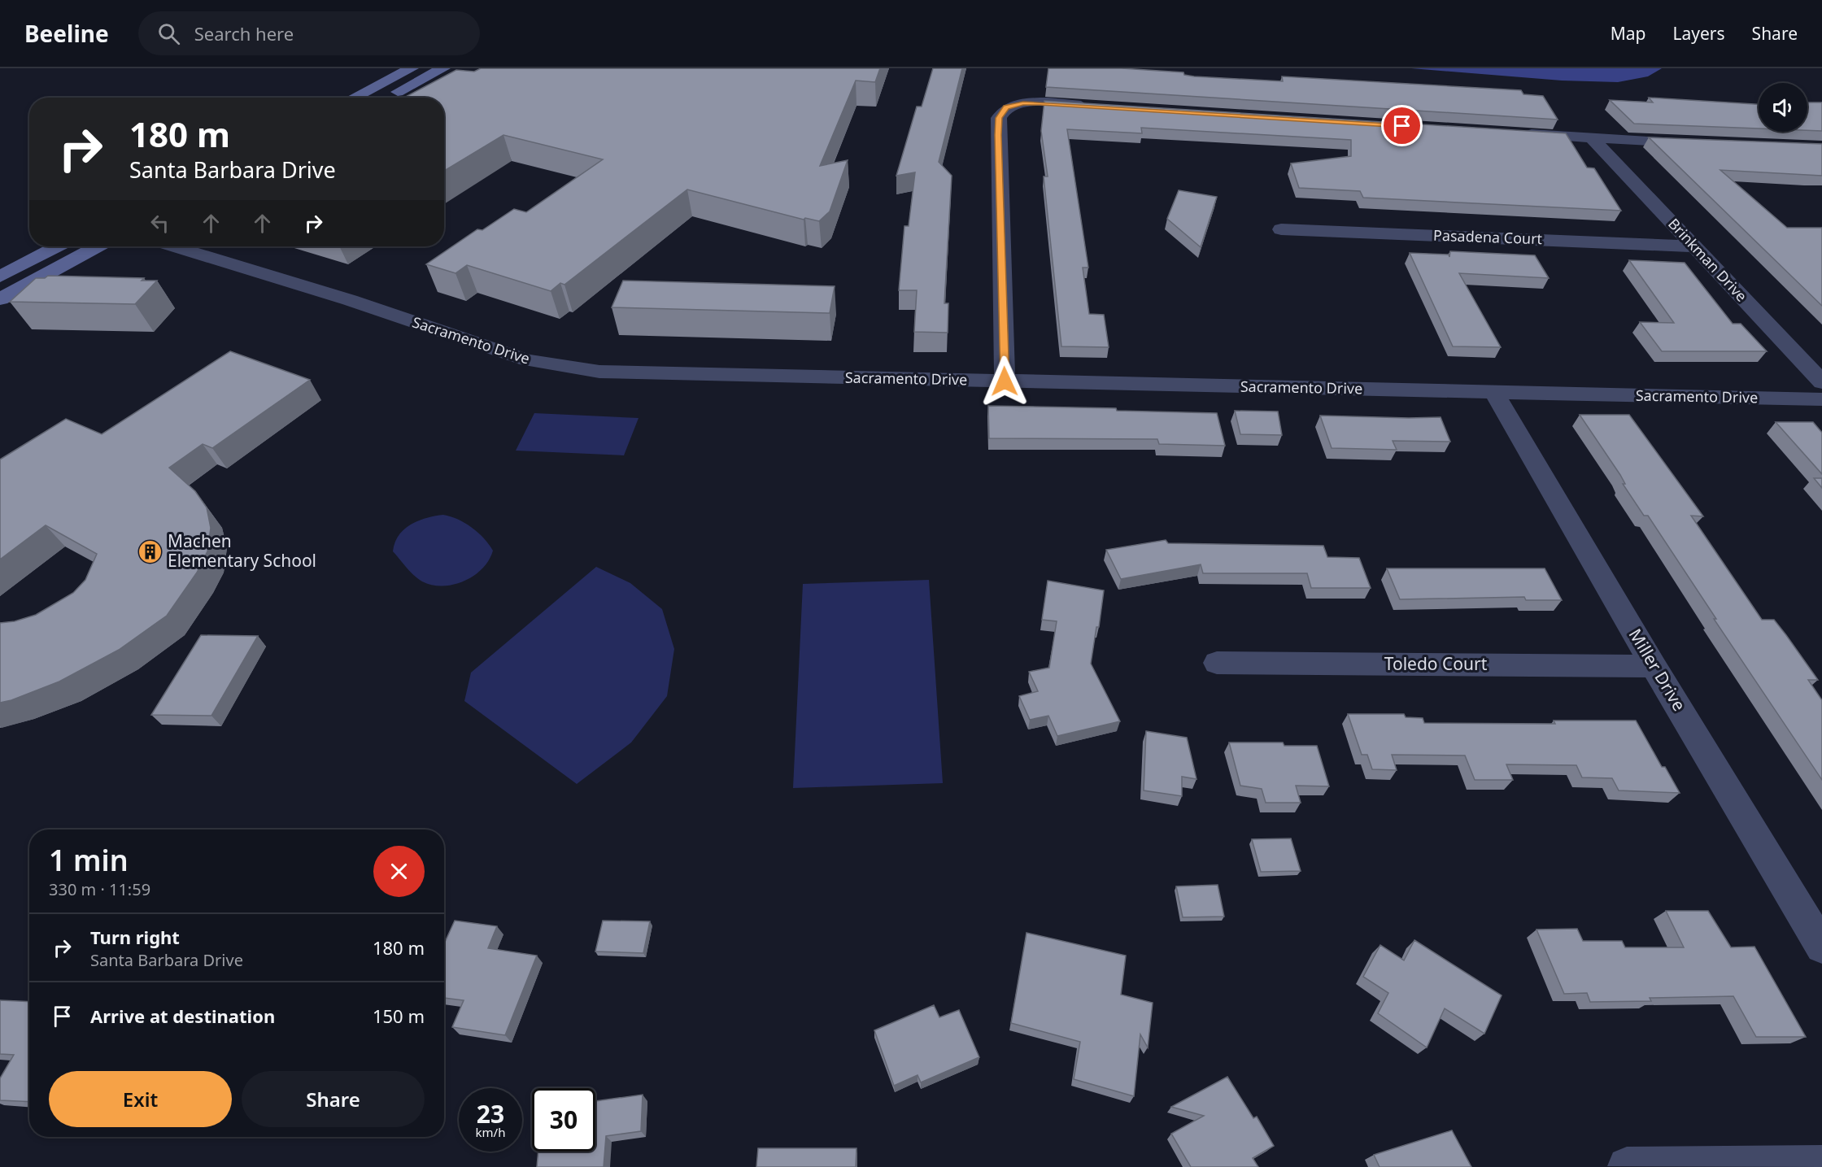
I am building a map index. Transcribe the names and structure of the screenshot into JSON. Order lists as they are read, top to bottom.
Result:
{
  "streets": {
    "street": [
      "Pasadena Court",
      "Brinkman Drive",
      "Sacramento Drive",
      "Toledo Court",
      "Miller Drive"
    ]
  },
  "crossings": [
    ["Pasadena Court", "Brinkman Drive"],
    ["Sacramento Drive", "Miller Drive"],
    ["Toledo Court", "Miller Drive"]
  ],
  "places": {
    "building": ["Machen Elementary School"]
  },
  "page": {
    "header": "Beeline",
    "search": "Search here",
    "nav": ["Map", "Layers", "Share"],
    "turn": ["180 m", "Santa Barbara Drive"],
    "heading": ["1 min", "330 m · 11:59"],
    "list": [
      {
        "name": "Turn right",
        "note": "Santa Barbara Drive",
        "value": "180 m"
      },
      {
        "name": "Arrive at destination",
        "value": "150 m"
      }
    ],
    "buttons": ["Exit", "Share"],
    "speed": "23 km/h",
    "limit": "30"
  }
}
